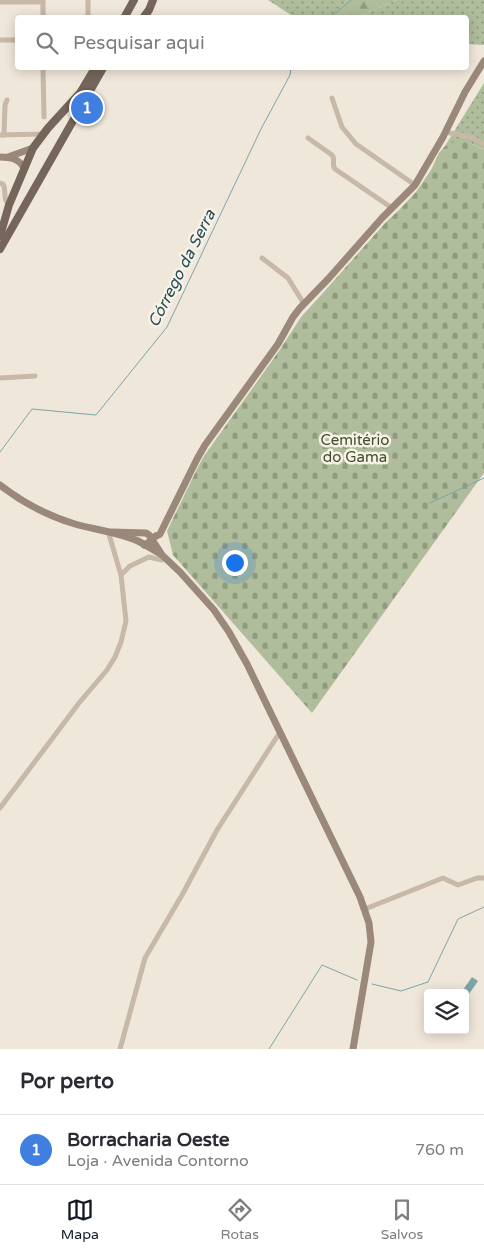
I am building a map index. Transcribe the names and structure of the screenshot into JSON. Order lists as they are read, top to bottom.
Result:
{
  "water": ["Córrego da Serra"],
  "parks": ["Cemitério do Gama"],
  "page": {
    "search": "Pesquisar aqui",
    "pins": "1",
    "heading": "Por perto",
    "list": [
      {
        "mark": "1",
        "name": "Borracharia Oeste",
        "note": "Loja · Avenida Contorno",
        "value": "760 m"
      }
    ],
    "nav": ["Mapa", "Rotas", "Salvos"]
  }
}
